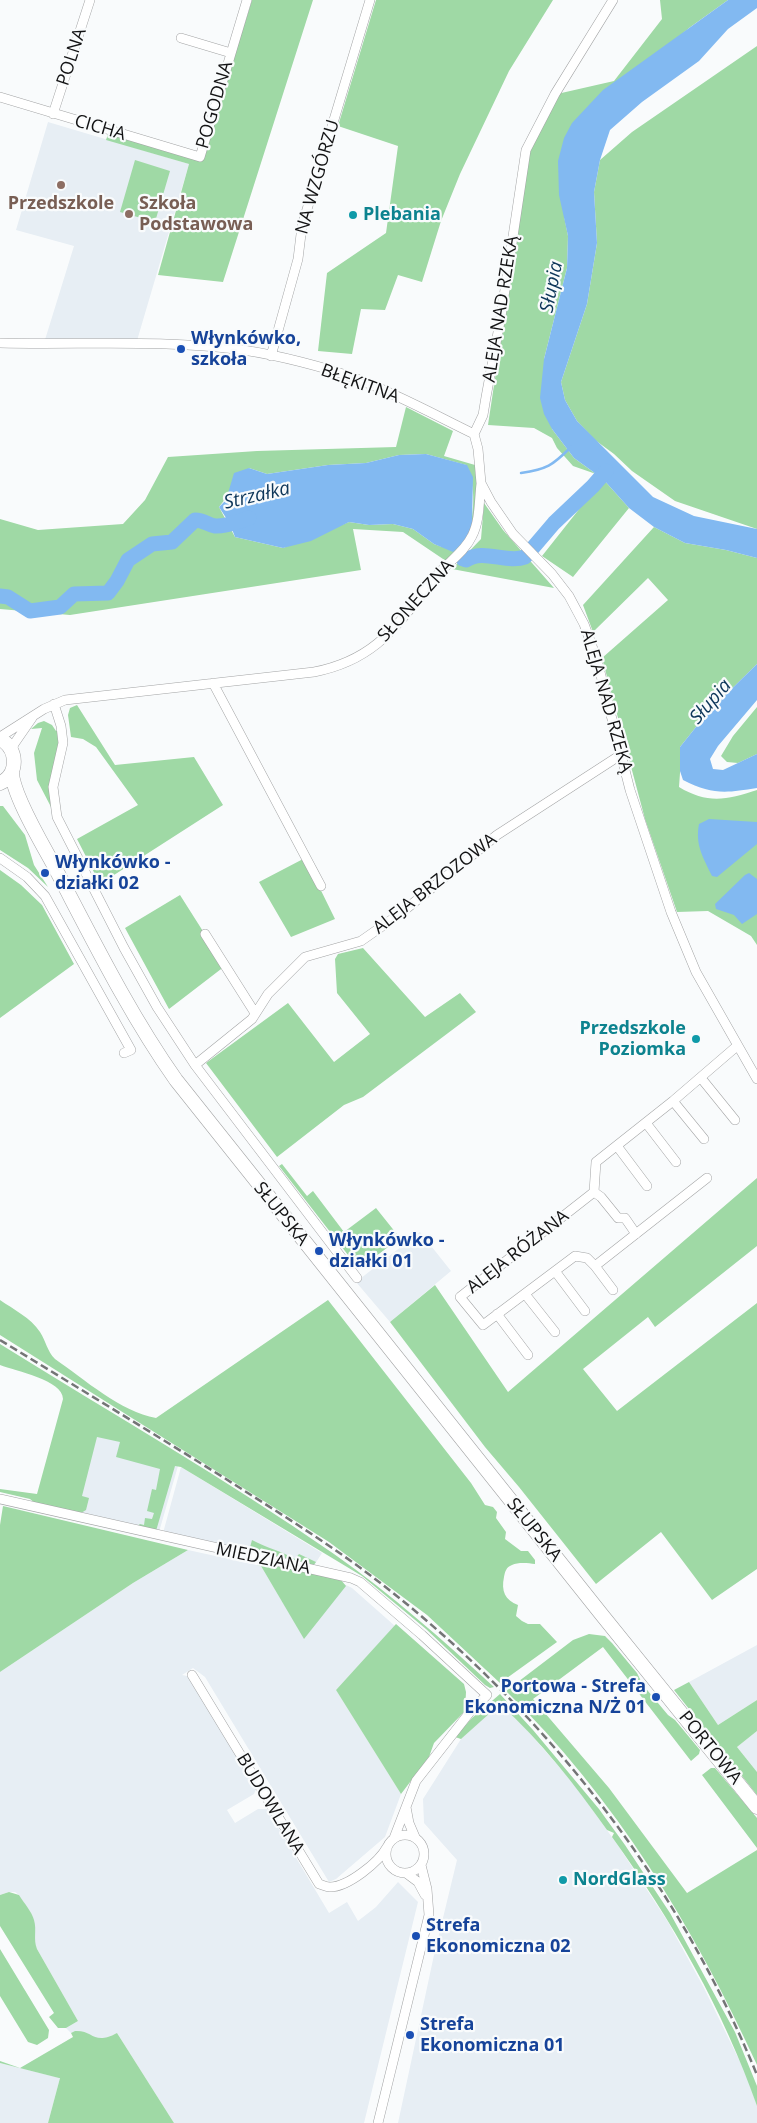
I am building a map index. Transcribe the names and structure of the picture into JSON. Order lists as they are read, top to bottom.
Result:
{
  "streets": {
    "main road": ["SŁUPSKA", "PORTOWA"],
    "street": [
      "POLNA",
      "POGODNA",
      "CICHA",
      "NA WZGÓRZU",
      "ALEJA NAD RZEKĄ",
      "BŁĘKITNA",
      "SŁONECZNA",
      "ALEJA BRZOZOWA",
      "ALEJA RÓŻANA",
      "MIEDZIANA",
      "BUDOWLANA"
    ]
  },
  "crossings": [
    ["POLNA", "CICHA"],
    ["POGODNA", "CICHA"],
    ["NA WZGÓRZU", "BŁĘKITNA"],
    ["ALEJA NAD RZEKĄ", "BŁĘKITNA"],
    ["ALEJA NAD RZEKĄ", "SŁONECZNA"],
    ["ALEJA NAD RZEKĄ", "ALEJA BRZOZOWA"],
    ["SŁONECZNA", "SŁUPSKA"],
    ["SŁUPSKA", "PORTOWA"]
  ],
  "water": ["Słupia", "Strzałka"],
  "places": [
    "Przedszkole",
    "Szkoła Podstawowa",
    "Plebania",
    "Włynkówko, szkoła",
    "Włynkówko - działki 02",
    "Przedszkole Poziomka",
    "Włynkówko - działki 01",
    "Portowa - Strefa Ekonomiczna N/Ż 01",
    "NordGlass",
    "Strefa Ekonomiczna 02",
    "Strefa Ekonomiczna 01"
  ]
}
